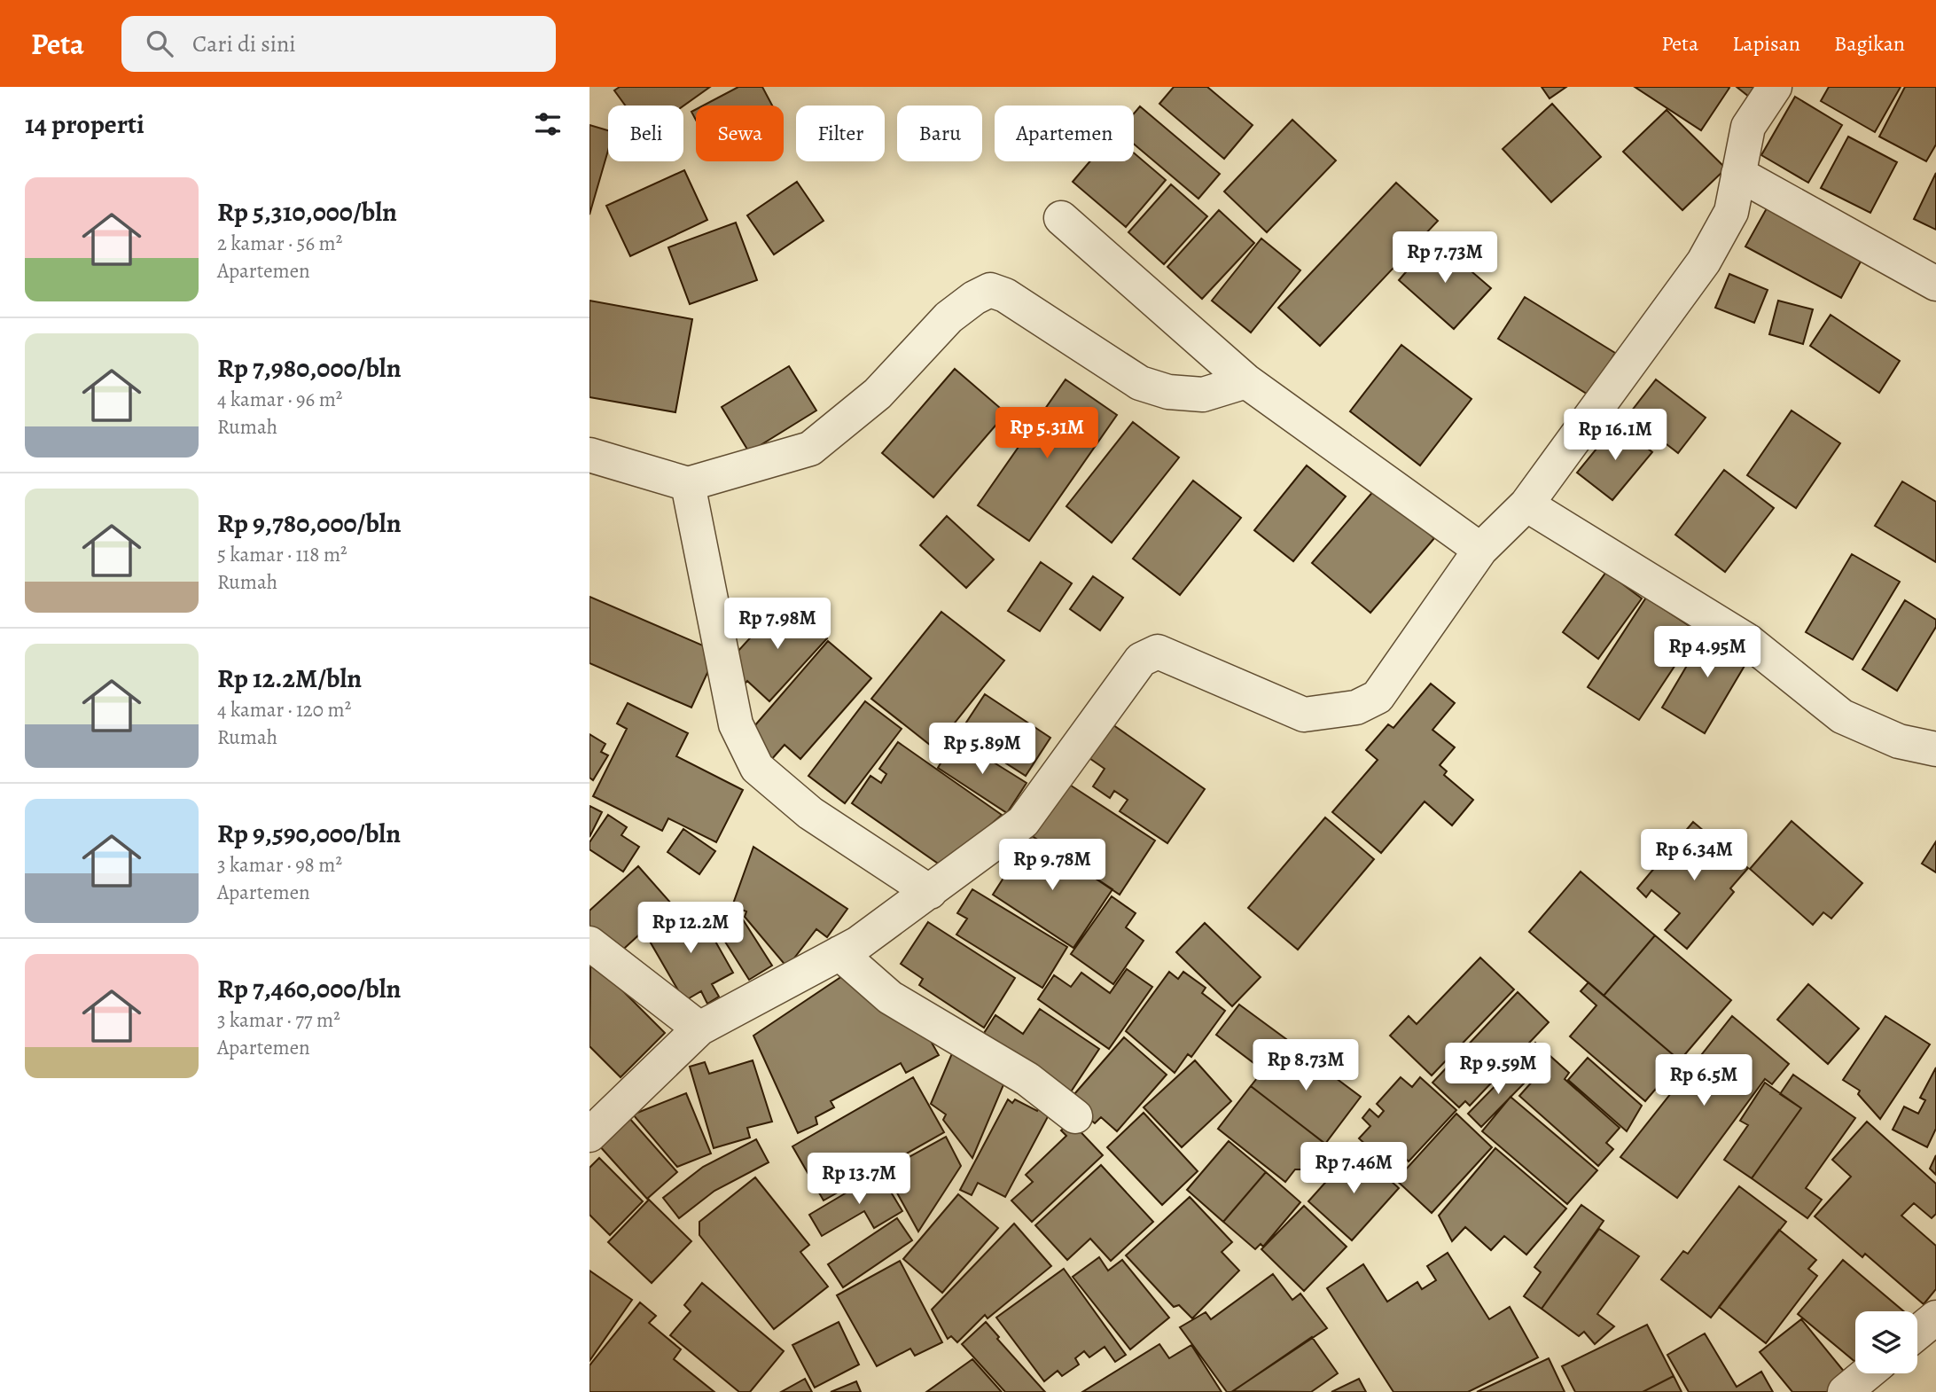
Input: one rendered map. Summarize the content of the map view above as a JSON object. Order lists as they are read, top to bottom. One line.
{"page":{"header":"Peta","search":"Cari di sini","nav":["Peta","Lapisan","Bagikan"],"heading":"14 properti","chip":["Beli","Sewa","Filter","Baru","Apartemen"],"list":[{"name":"Rp 5,310,000/bln","note":"2 kamar · 56 m² · Apartemen"},{"name":"Rp 7,980,000/bln","note":"4 kamar · 96 m² · Rumah"},{"name":"Rp 9,780,000/bln","note":"5 kamar · 118 m² · Rumah"},{"name":"Rp 12.2M/bln","note":"4 kamar · 120 m² · Rumah"},{"name":"Rp 9,590,000/bln","note":"3 kamar · 98 m² · Apartemen"},{"name":"Rp 7,460,000/bln","note":"3 kamar · 77 m² · Apartemen"}],"price":["Rp 7.73M","Rp 5.31M","Rp 16.1M","Rp 7.98M","Rp 4.95M","Rp 5.89M","Rp 6.34M","Rp 9.78M","Rp 12.2M","Rp 8.73M","Rp 9.59M","Rp 6.5M","Rp 7.46M","Rp 13.7M"]}}
